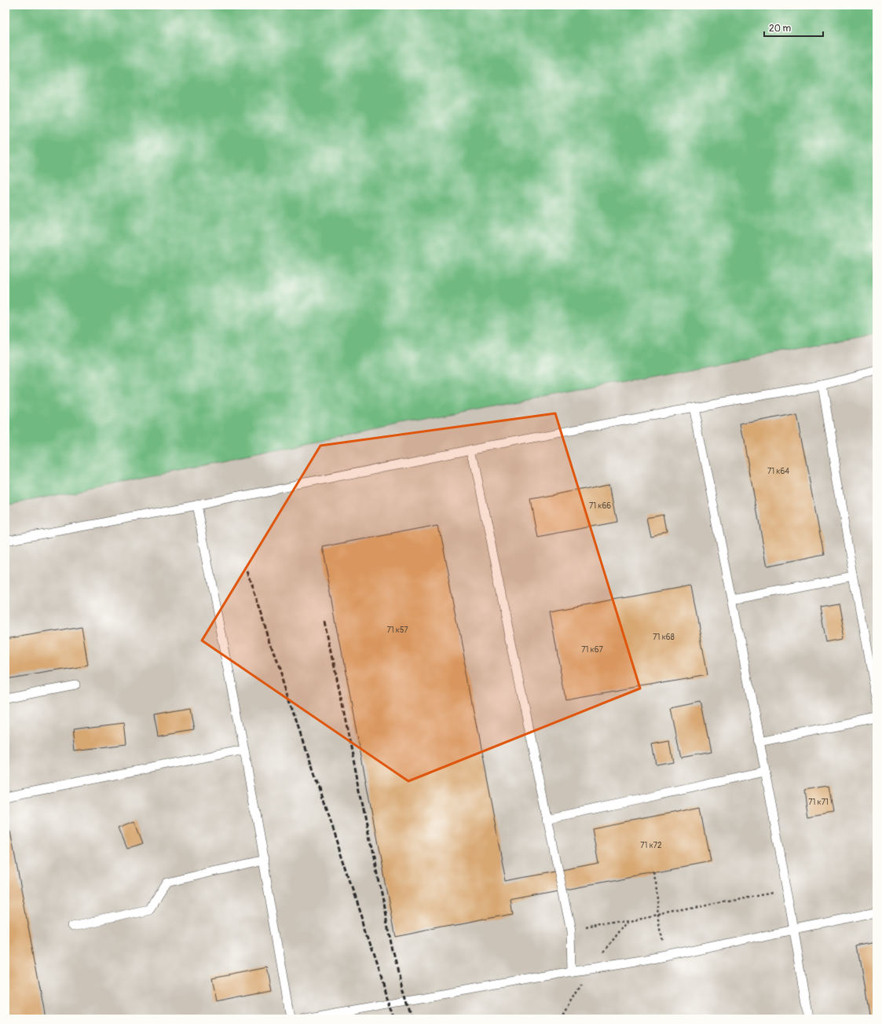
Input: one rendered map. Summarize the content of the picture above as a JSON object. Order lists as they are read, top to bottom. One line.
{"house_numbers":["71 к64","71 к66","71 к57","71 к68","71 к67","71 к71","71 к72"],"scale_bar":"20 m"}
